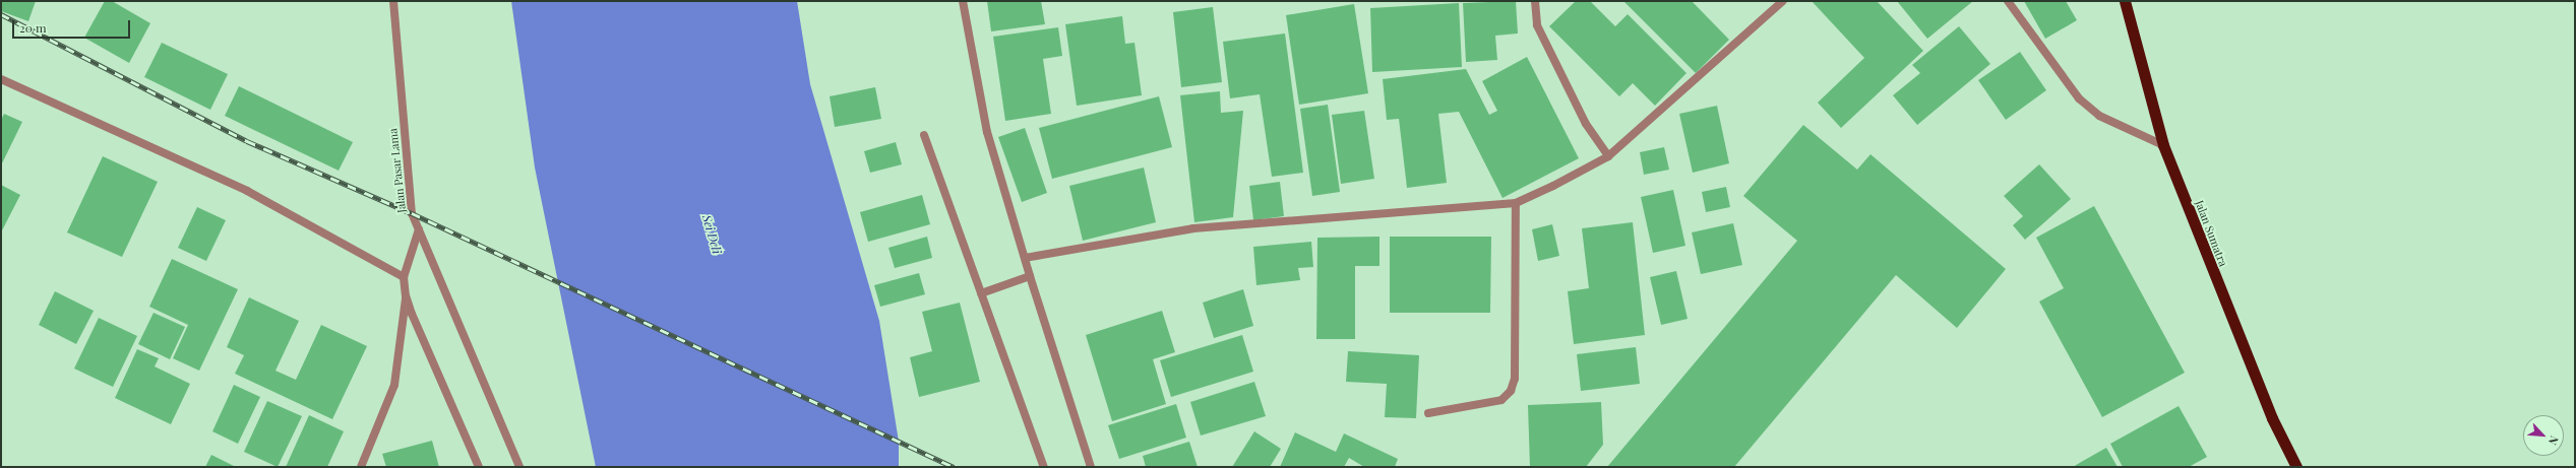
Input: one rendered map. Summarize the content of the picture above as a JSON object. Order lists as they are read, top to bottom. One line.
{"streets":{"highway":["Jalan Sumatra"],"street":["Jalan Pasar Lama"]},"water":["Sei Deli"],"scale_bar":"20 m","north":"bottom right"}
